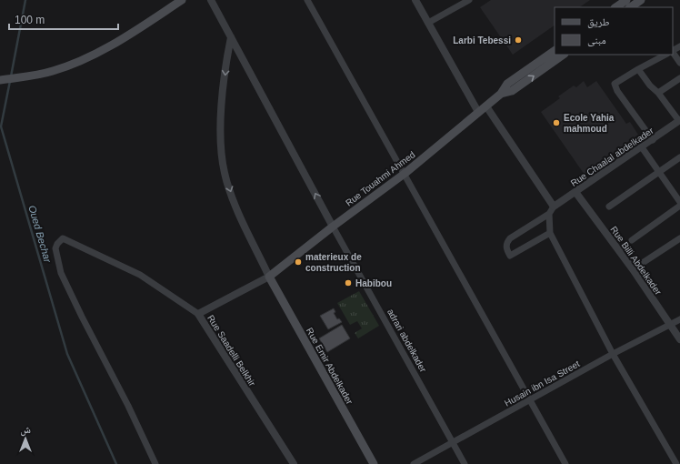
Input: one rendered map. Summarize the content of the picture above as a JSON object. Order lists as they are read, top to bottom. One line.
{"streets":{"main road":["Rue Touahmi Ahmed","Rue Emir Abdelkader"],"street":["Rue Chaalal abdelkader","Rue Billi Abdelkader","adrari abdelkader","Rue Saadelli Belkhir","Husain ibn Isa Street"]},"crossings":[["Rue Chaalal abdelkader","Rue Billi Abdelkader"],["Rue Touahmi Ahmed","adrari abdelkader"],["Rue Touahmi Ahmed","Rue Saadelli Belkhir"],["Rue Touahmi Ahmed","Rue Emir Abdelkader"],["Rue Billi Abdelkader","Husain ibn Isa Street"],["adrari abdelkader","Husain ibn Isa Street"],["Rue Saadelli Belkhir","Rue Emir Abdelkader"]],"water":["Oued Bechar"],"places":["Larbi Tebessi","Ecole Yahia mahmoud","materieux de construction","Habibou"],"legend":["طريق","مبنى"],"scale_bar":"100 m","north":"top"}
